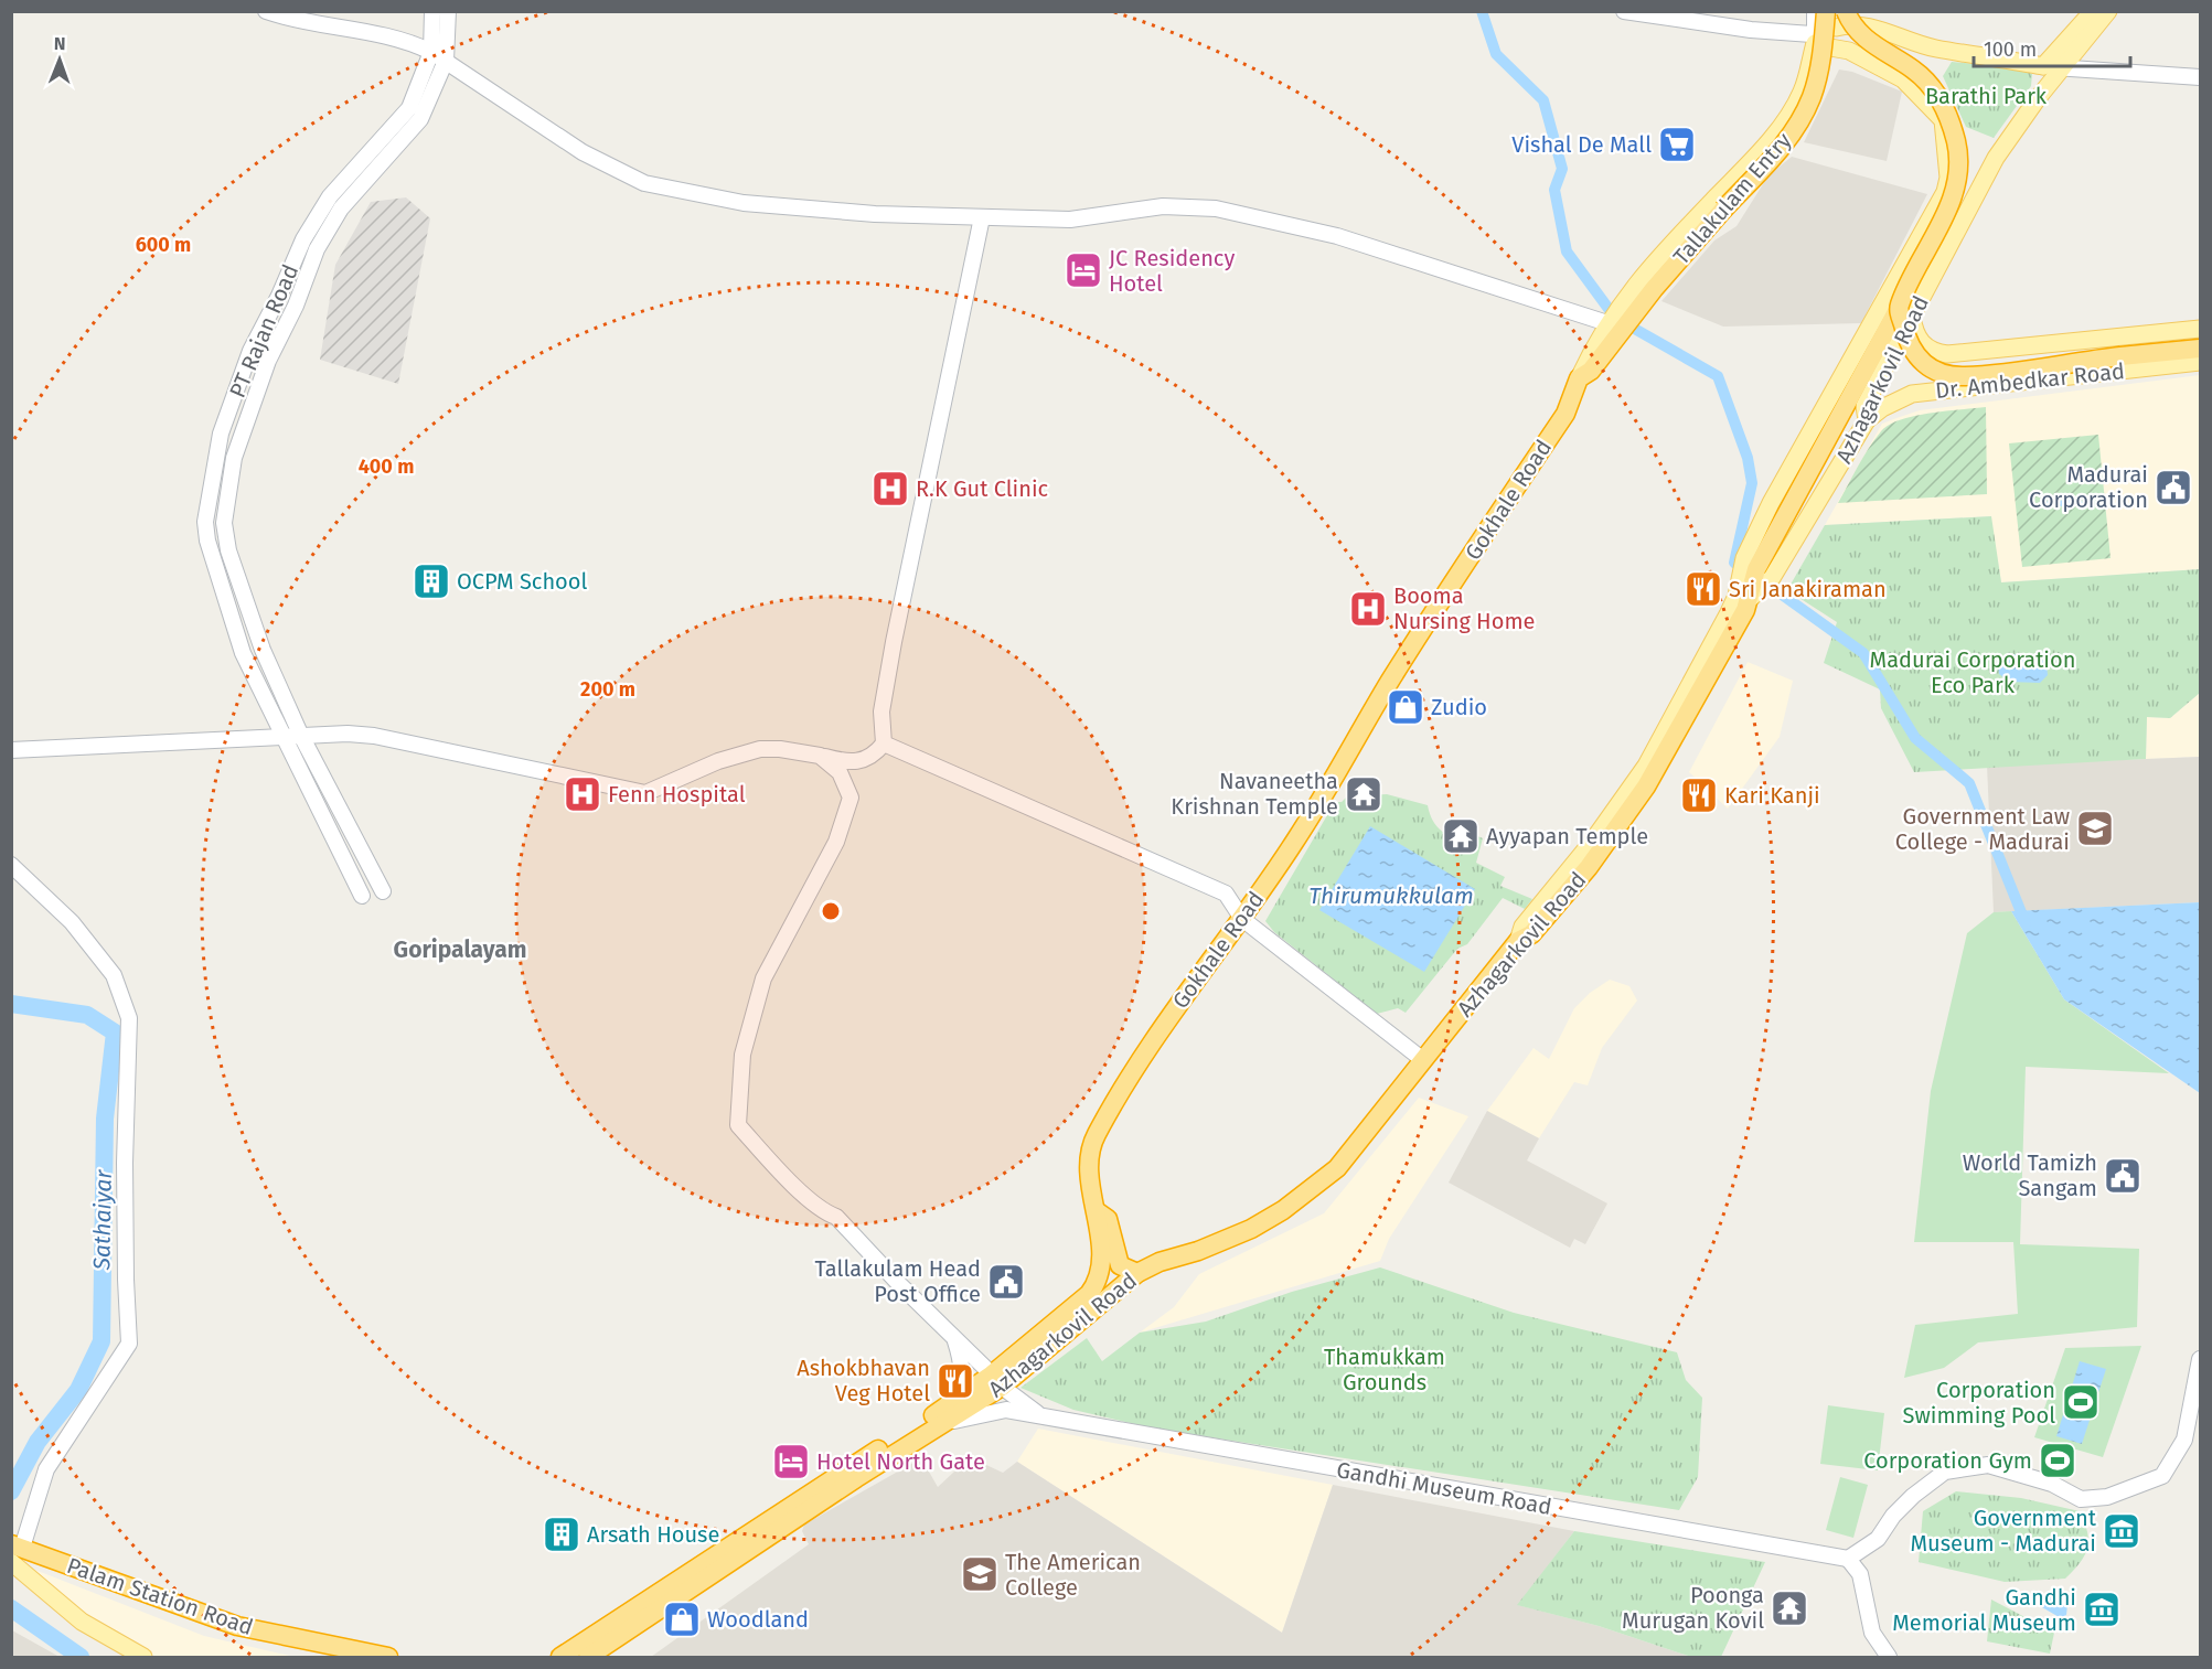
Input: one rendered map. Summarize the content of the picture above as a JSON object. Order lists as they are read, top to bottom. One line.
{"streets":{"highway":["Tallakulam Entry","Azhagarkovil Road","Gokhale Road","Palam Station Road"],"main road":["PT Rajan Road","Dr. Ambedkar Road","Gandhi Museum Road"]},"crossings":[["Tallakulam Entry","Azhagarkovil Road"],["Tallakulam Entry","Gokhale Road"],["Azhagarkovil Road","Dr. Ambedkar Road"],["Azhagarkovil Road","Gokhale Road"],["Azhagarkovil Road","Gandhi Museum Road"]],"districts":["Goripalayam"],"water":["Thirumukkulam","Sathaiyar"],"parks":["Barathi Park","Madurai Corporation Eco Park","Thamukkam Grounds"],"places":{"supermarket":["Vishal De Mall"],"hotel":["JC Residency Hotel","Hotel North Gate"],"public building":["Madurai Corporation","World Tamizh Sangam","Tallakulam Head Post Office"],"hospital":["R.K Gut Clinic","Booma Nursing Home","Fenn Hospital"],"building":["OCPM School","Arsath House"],"restaurant":["Sri Janakiraman","Kari Kanji","Ashokbhavan Veg Hotel"],"shop":["Zudio","Woodland"],"temple":["Navaneetha Krishnan Temple","Ayyapan Temple","Poonga Murugan Kovil"],"school or university":["Government Law College - Madurai","The American College"],"sports":["Corporation Swimming Pool","Corporation Gym"],"museum":["Government Museum - Madurai","Gandhi Memorial Museum"]},"scale_bar":"100 m","north":"top","rings":["600 m","400 m","200 m"]}
